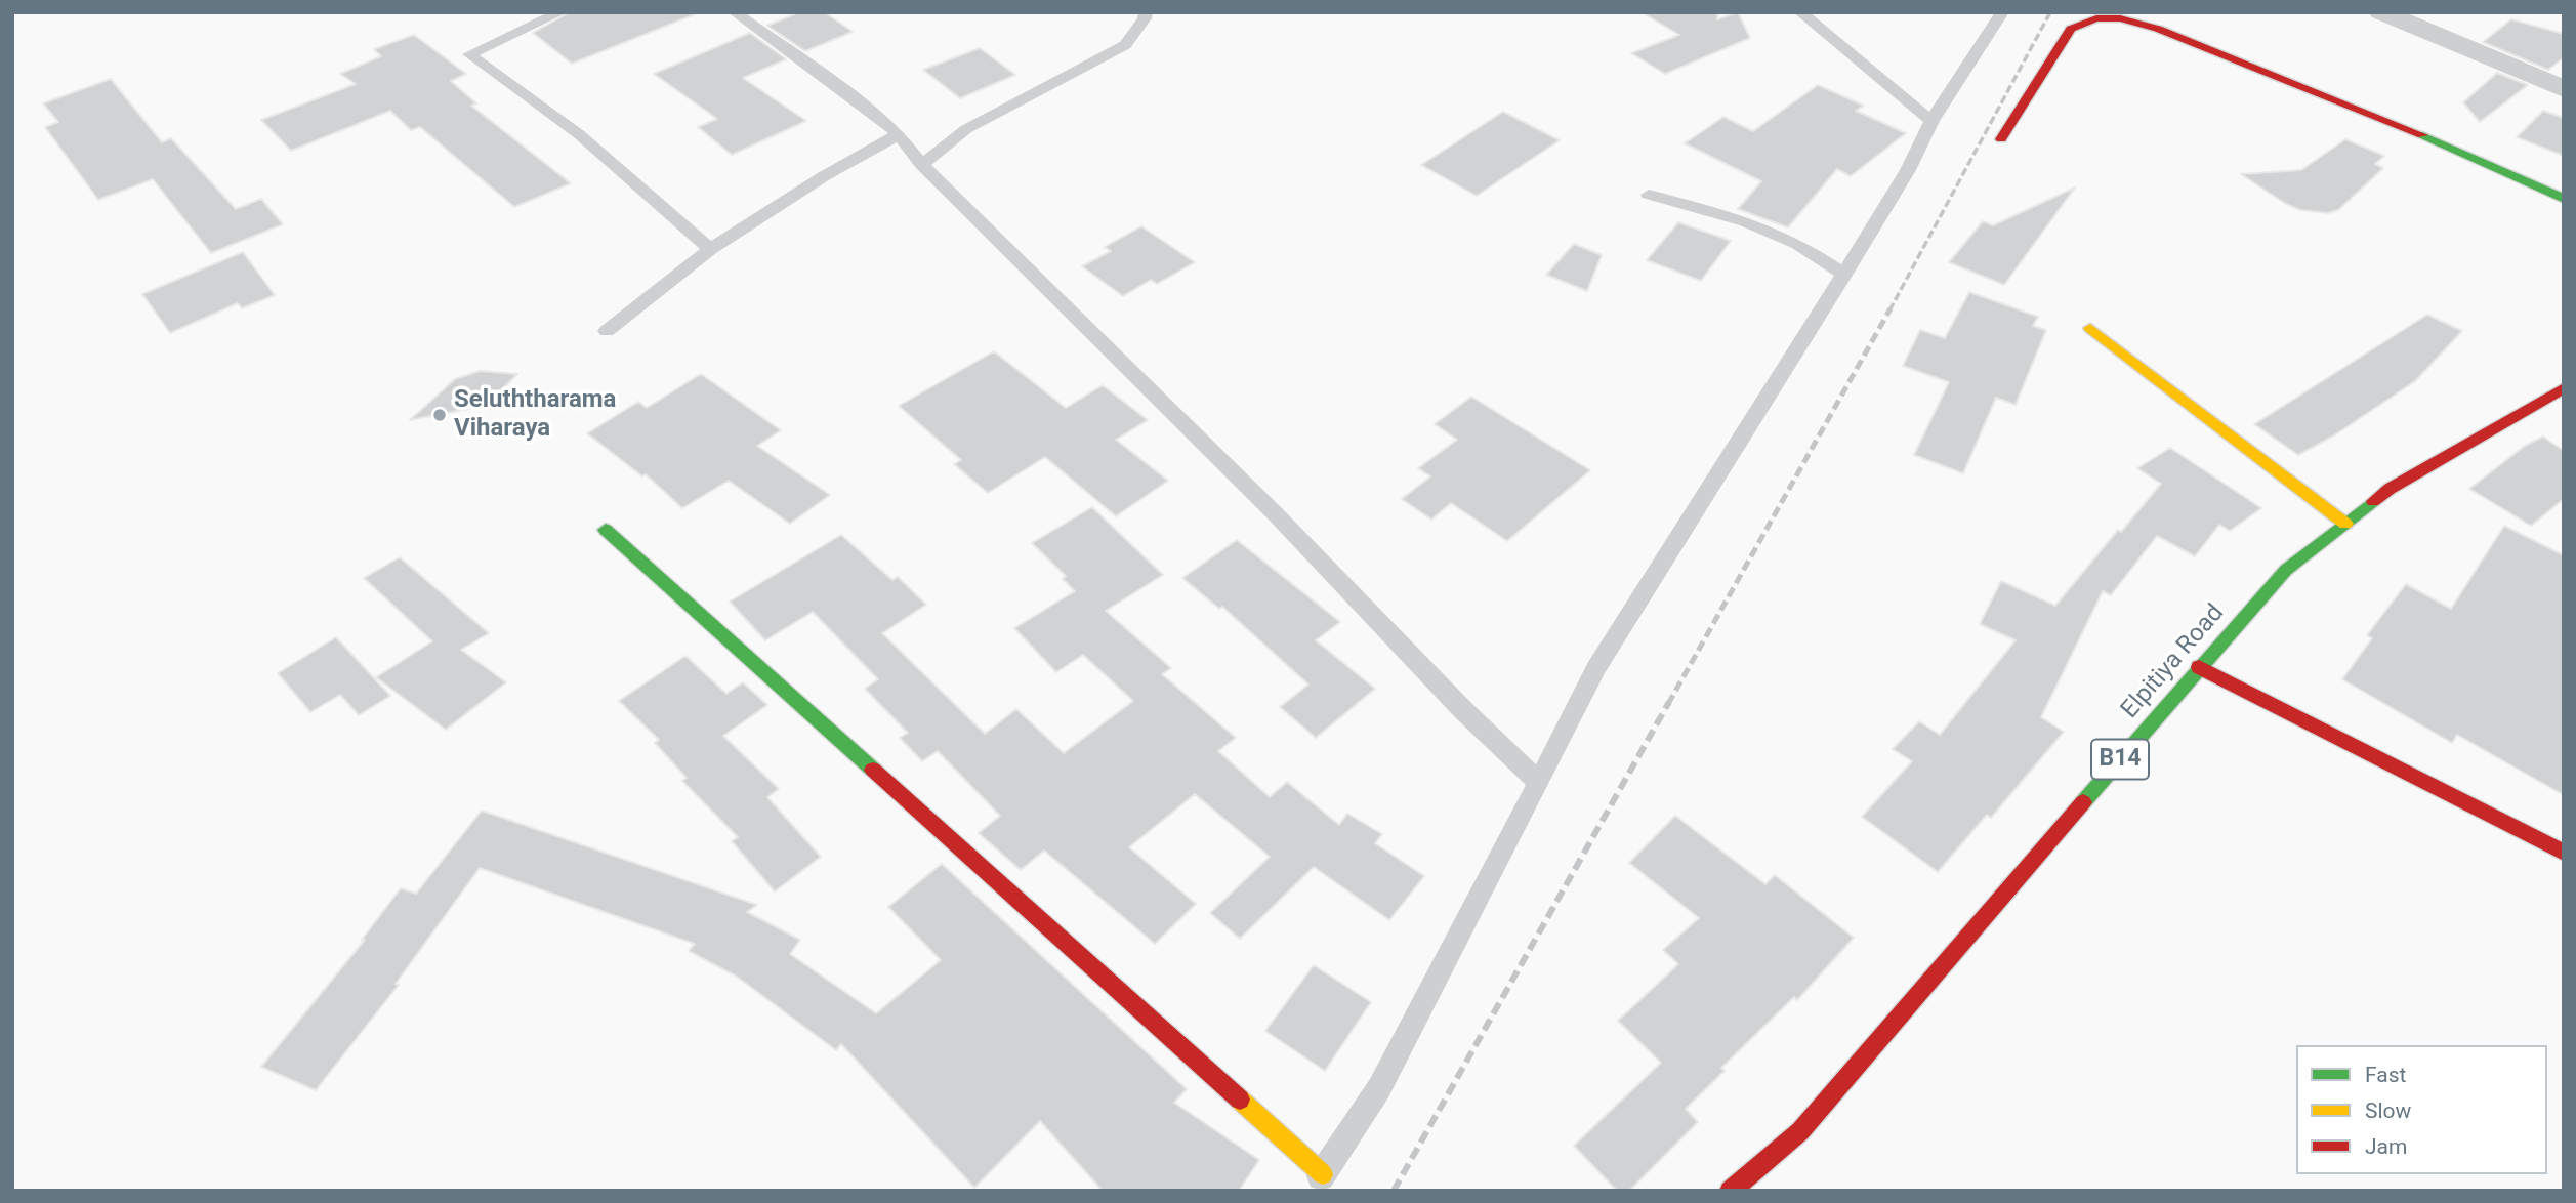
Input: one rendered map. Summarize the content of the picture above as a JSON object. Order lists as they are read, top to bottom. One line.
{"streets":{"street":["Elpitiya Road","B14"]},"places":["Seluththarama Viharaya"],"legend":["Fast","Slow","Jam"]}
